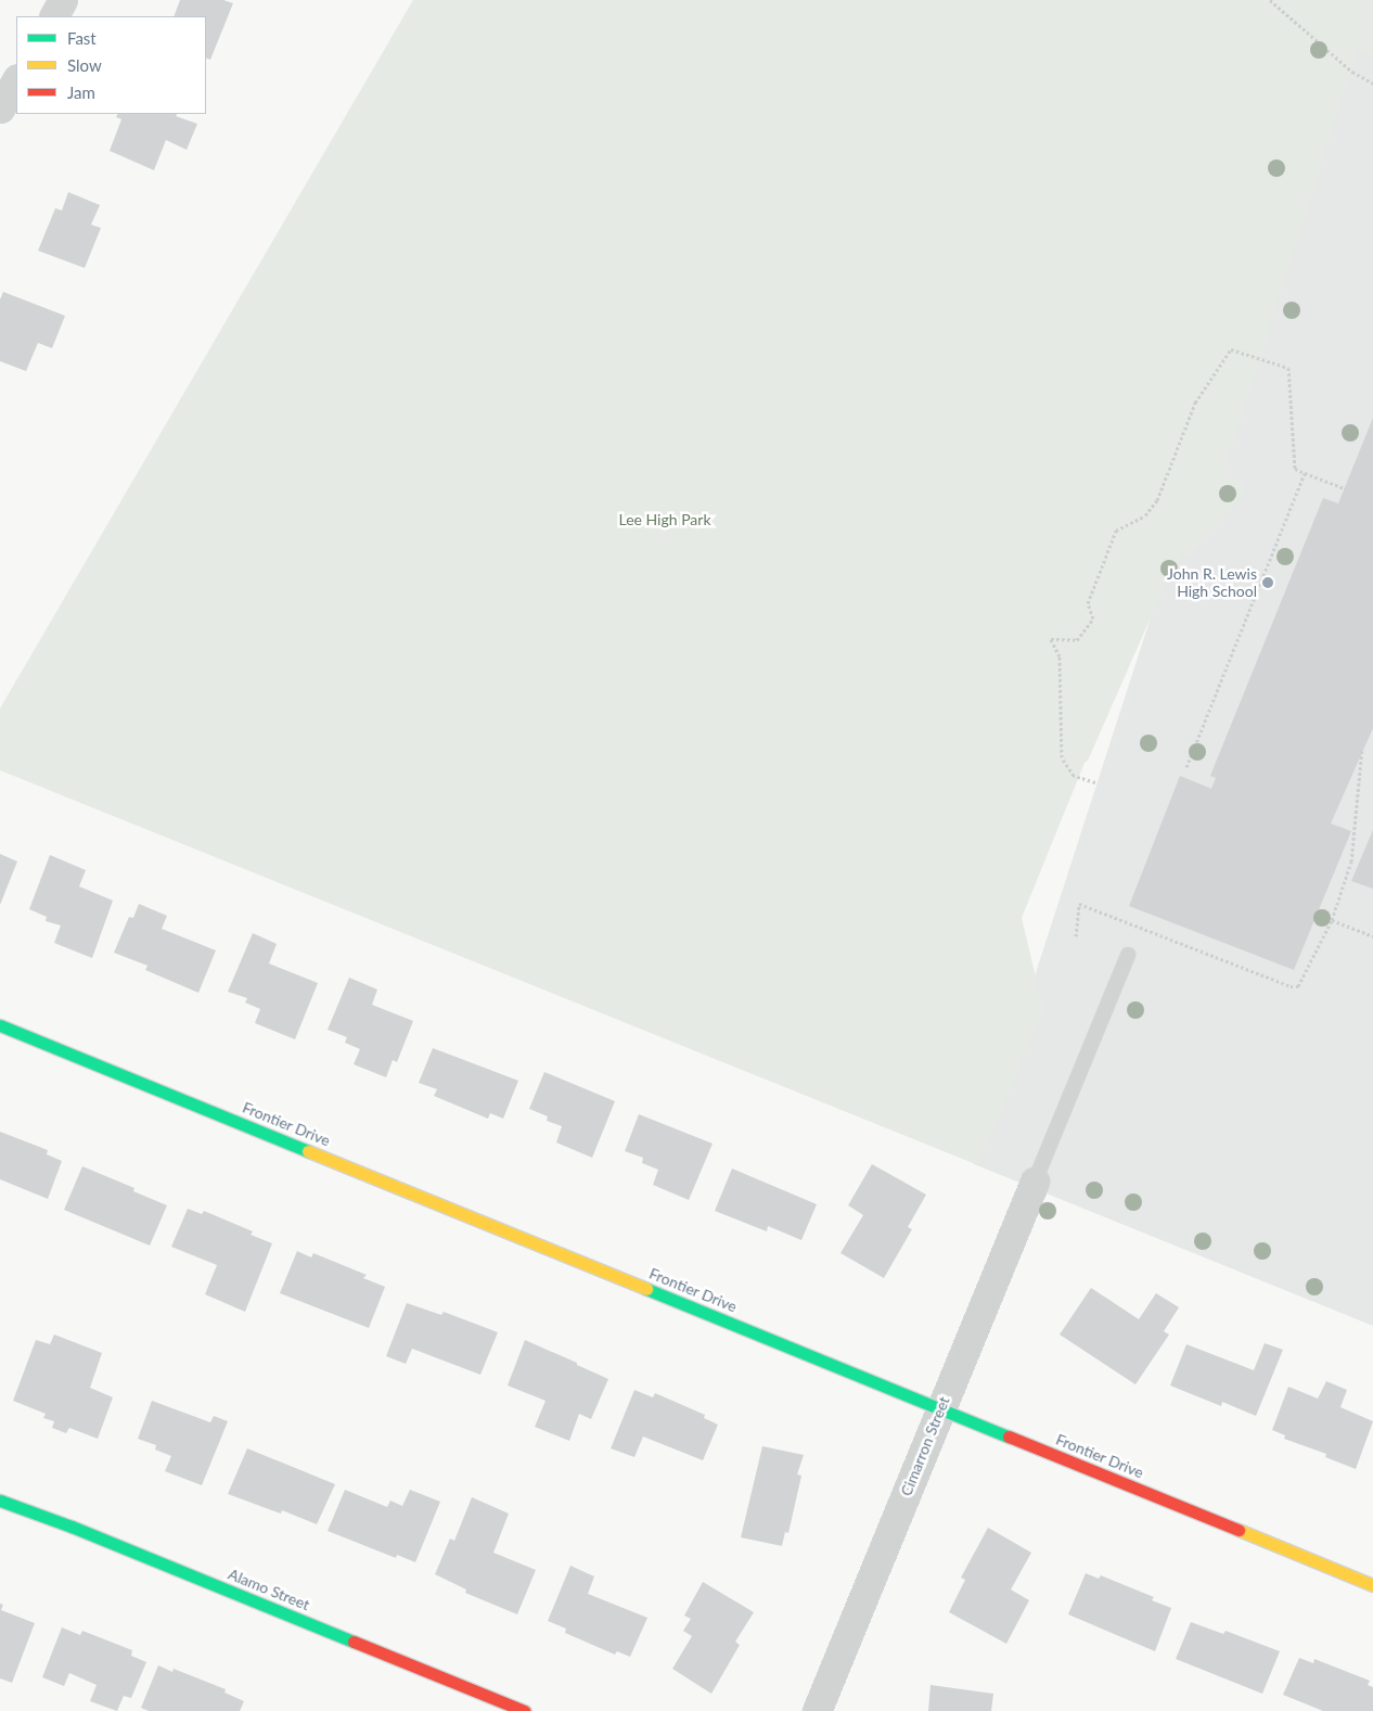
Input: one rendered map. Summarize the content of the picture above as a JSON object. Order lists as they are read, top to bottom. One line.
{"streets":{"street":["Frontier Drive","Cimarron Street","Alamo Street"]},"crossings":[["Frontier Drive","Cimarron Street"]],"parks":["Lee High Park"],"places":["John R. Lewis High School"],"legend":["Fast","Slow","Jam"]}
